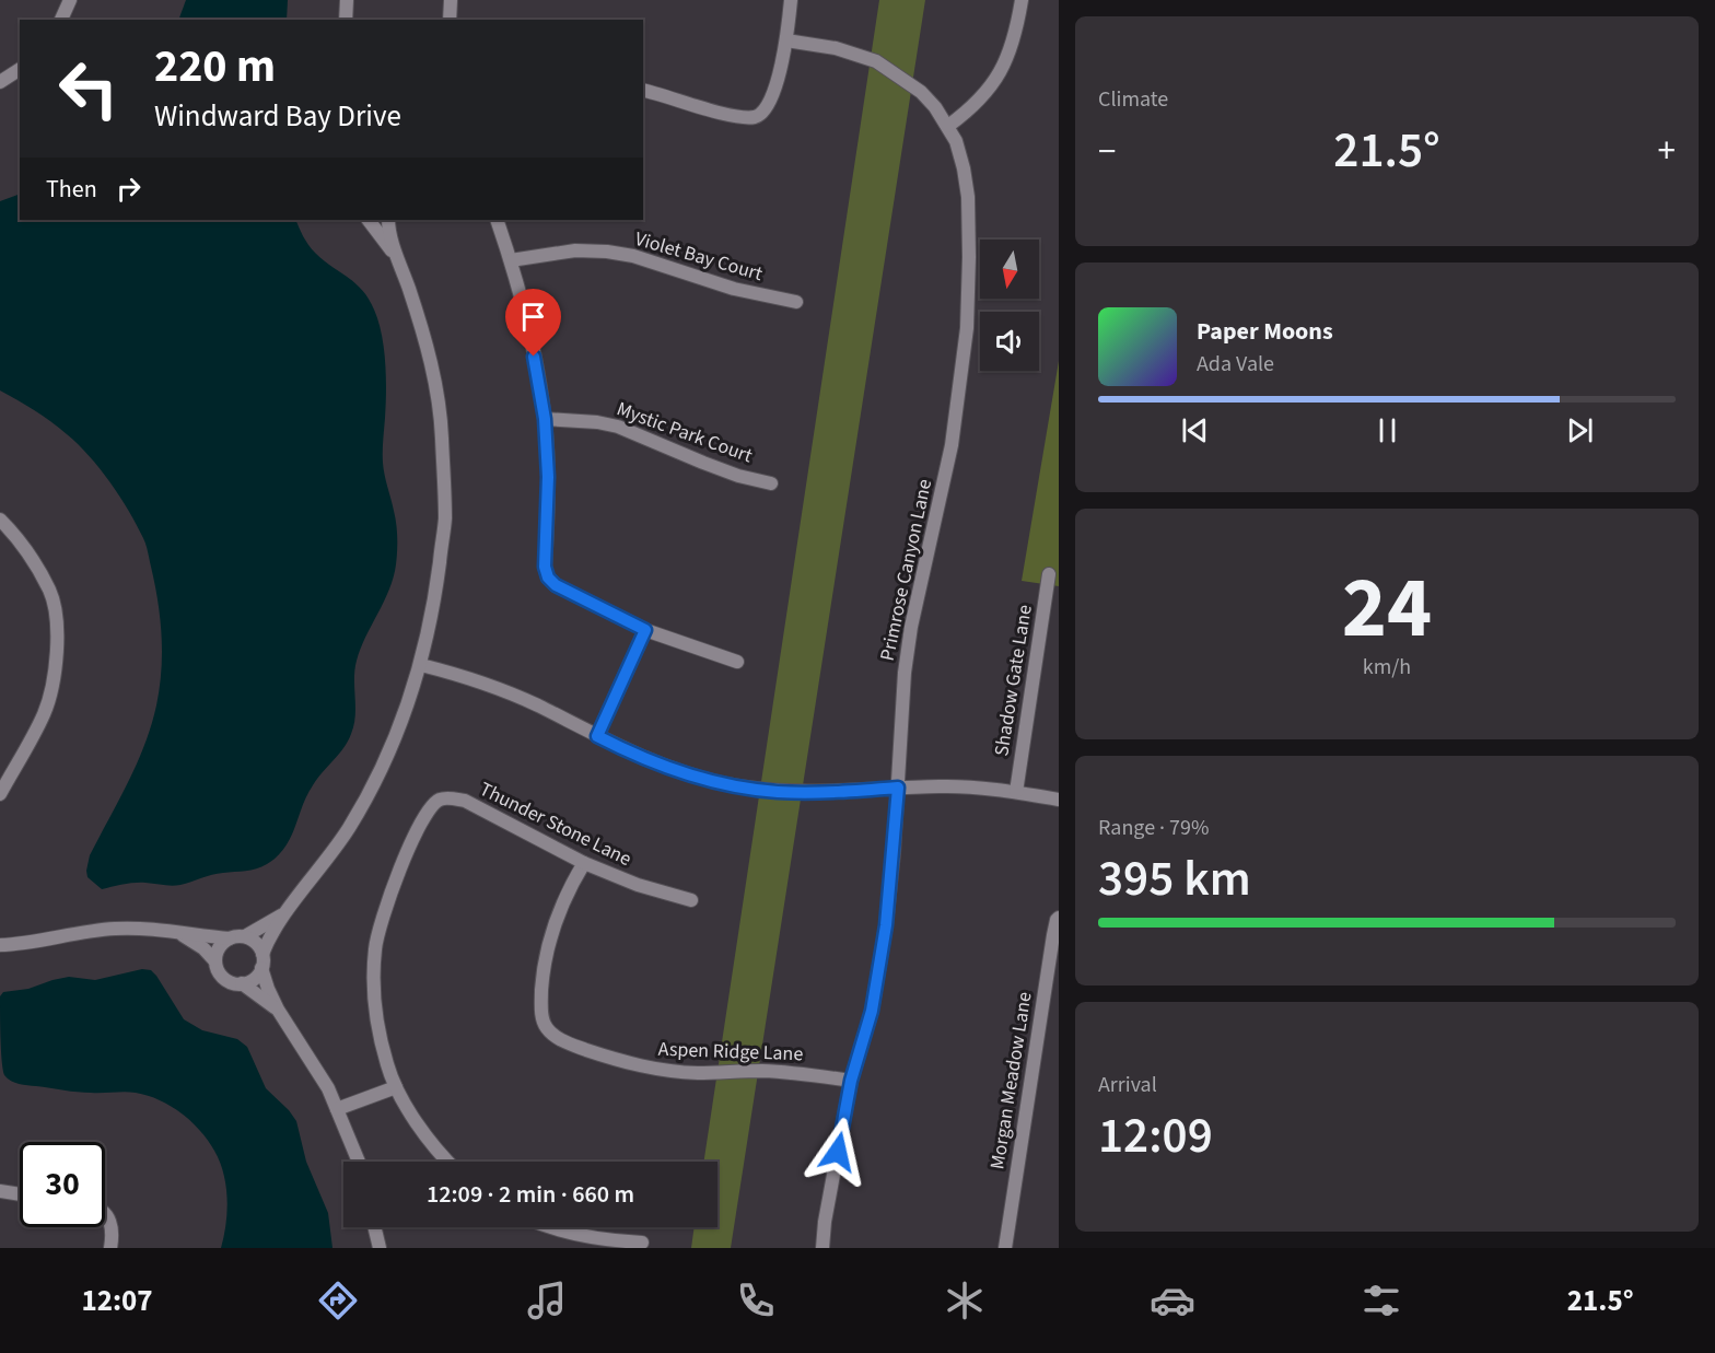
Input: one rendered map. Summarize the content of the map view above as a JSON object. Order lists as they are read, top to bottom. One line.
{"streets":{"street":["Violet Bay Court","Mystic Park Court","Primrose Canyon Lane","Shadow Gate Lane","Thunder Stone Lane","Aspen Ridge Lane","Morgan Meadow Lane"]},"crossings":[["Primrose Canyon Lane","Aspen Ridge Lane"],["Thunder Stone Lane","Aspen Ridge Lane"]],"north":"bottom","page":{"tile":["Climate",["24","km/h"],["Range · 79%","395 km"],["Arrival","12:09"]],"turn":["220 m","Windward Bay Drive"],"heat":["−","21.5°","+"],"then":"Then","song":["Paper Moons","Ada Vale"],"limit":"30","trip":"12:09 · 2 min · 660 m","tabs":["12:07","21.5°"]}}
